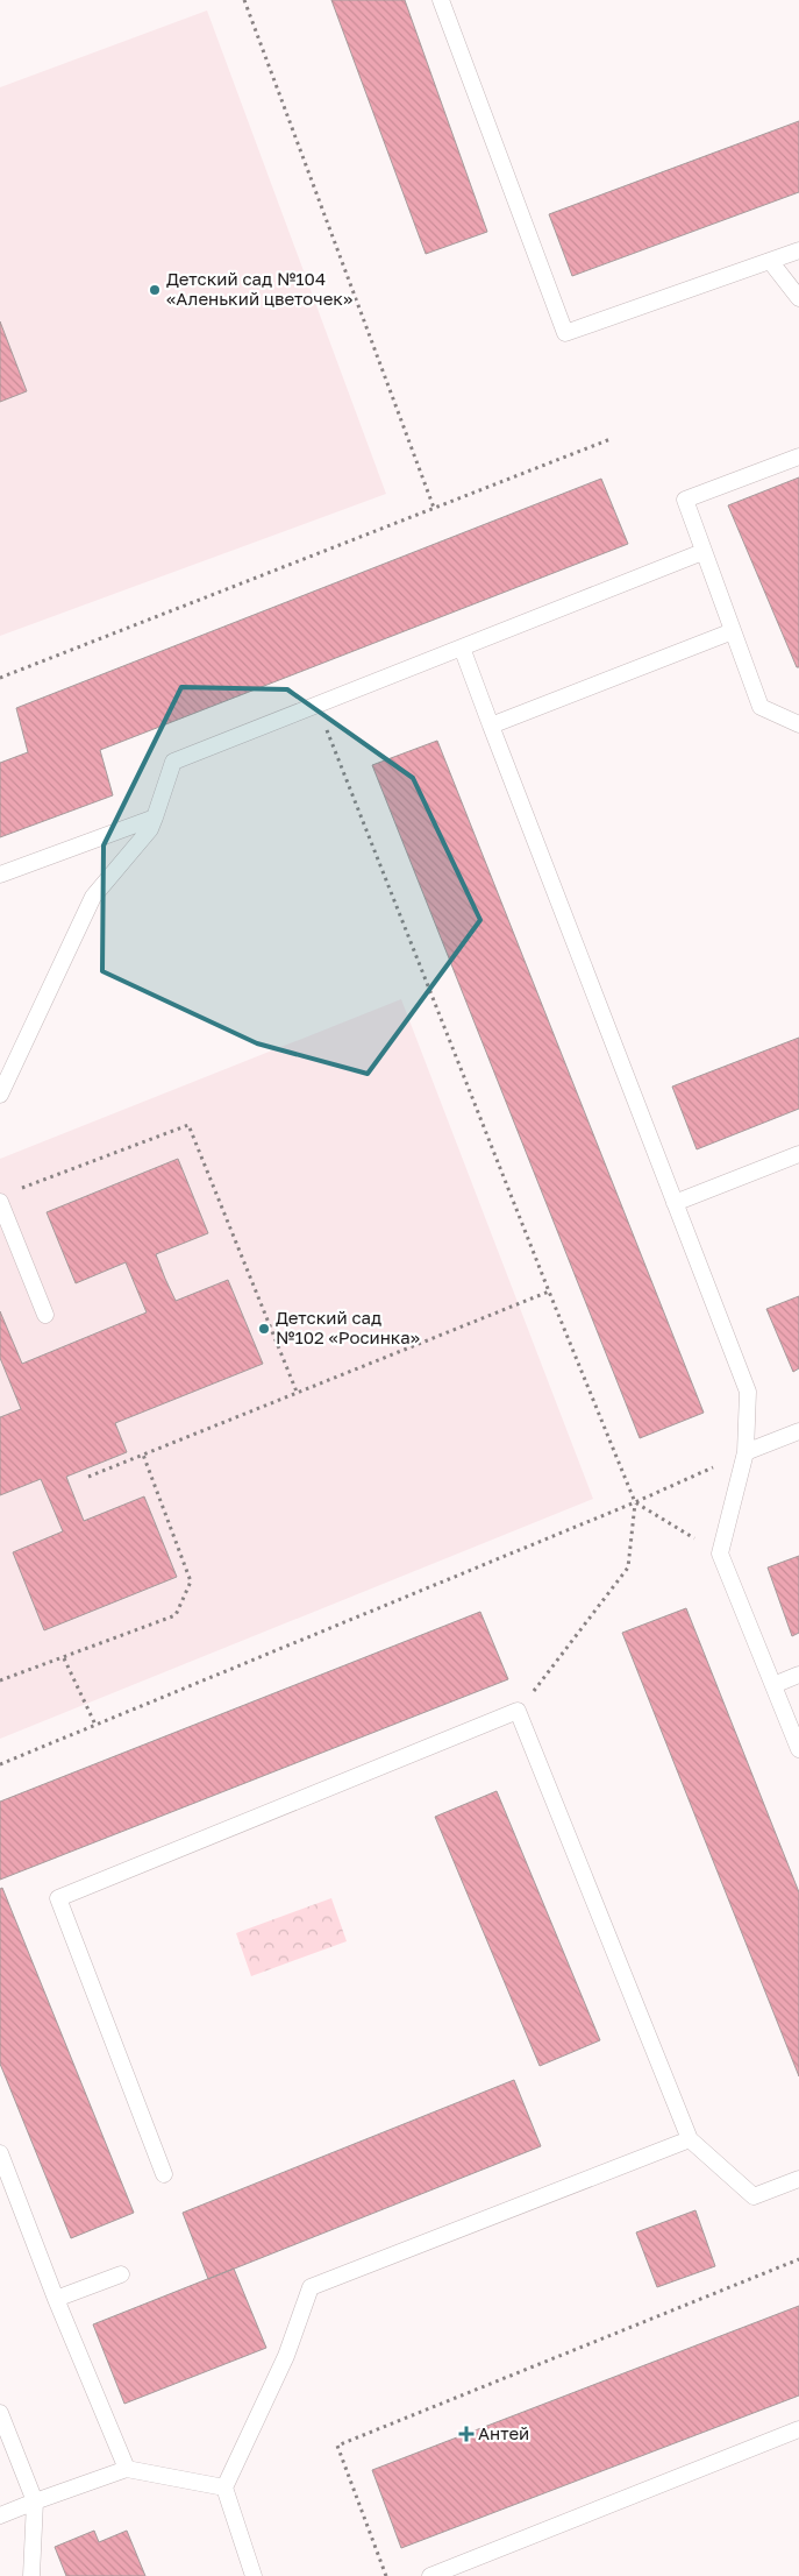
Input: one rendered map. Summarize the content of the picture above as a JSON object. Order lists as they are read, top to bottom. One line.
{"places":{"other":["Детский сад №104 «Аленький цветочек»","Детский сад №102 «Росинка»"],"health":["Антей"]}}
